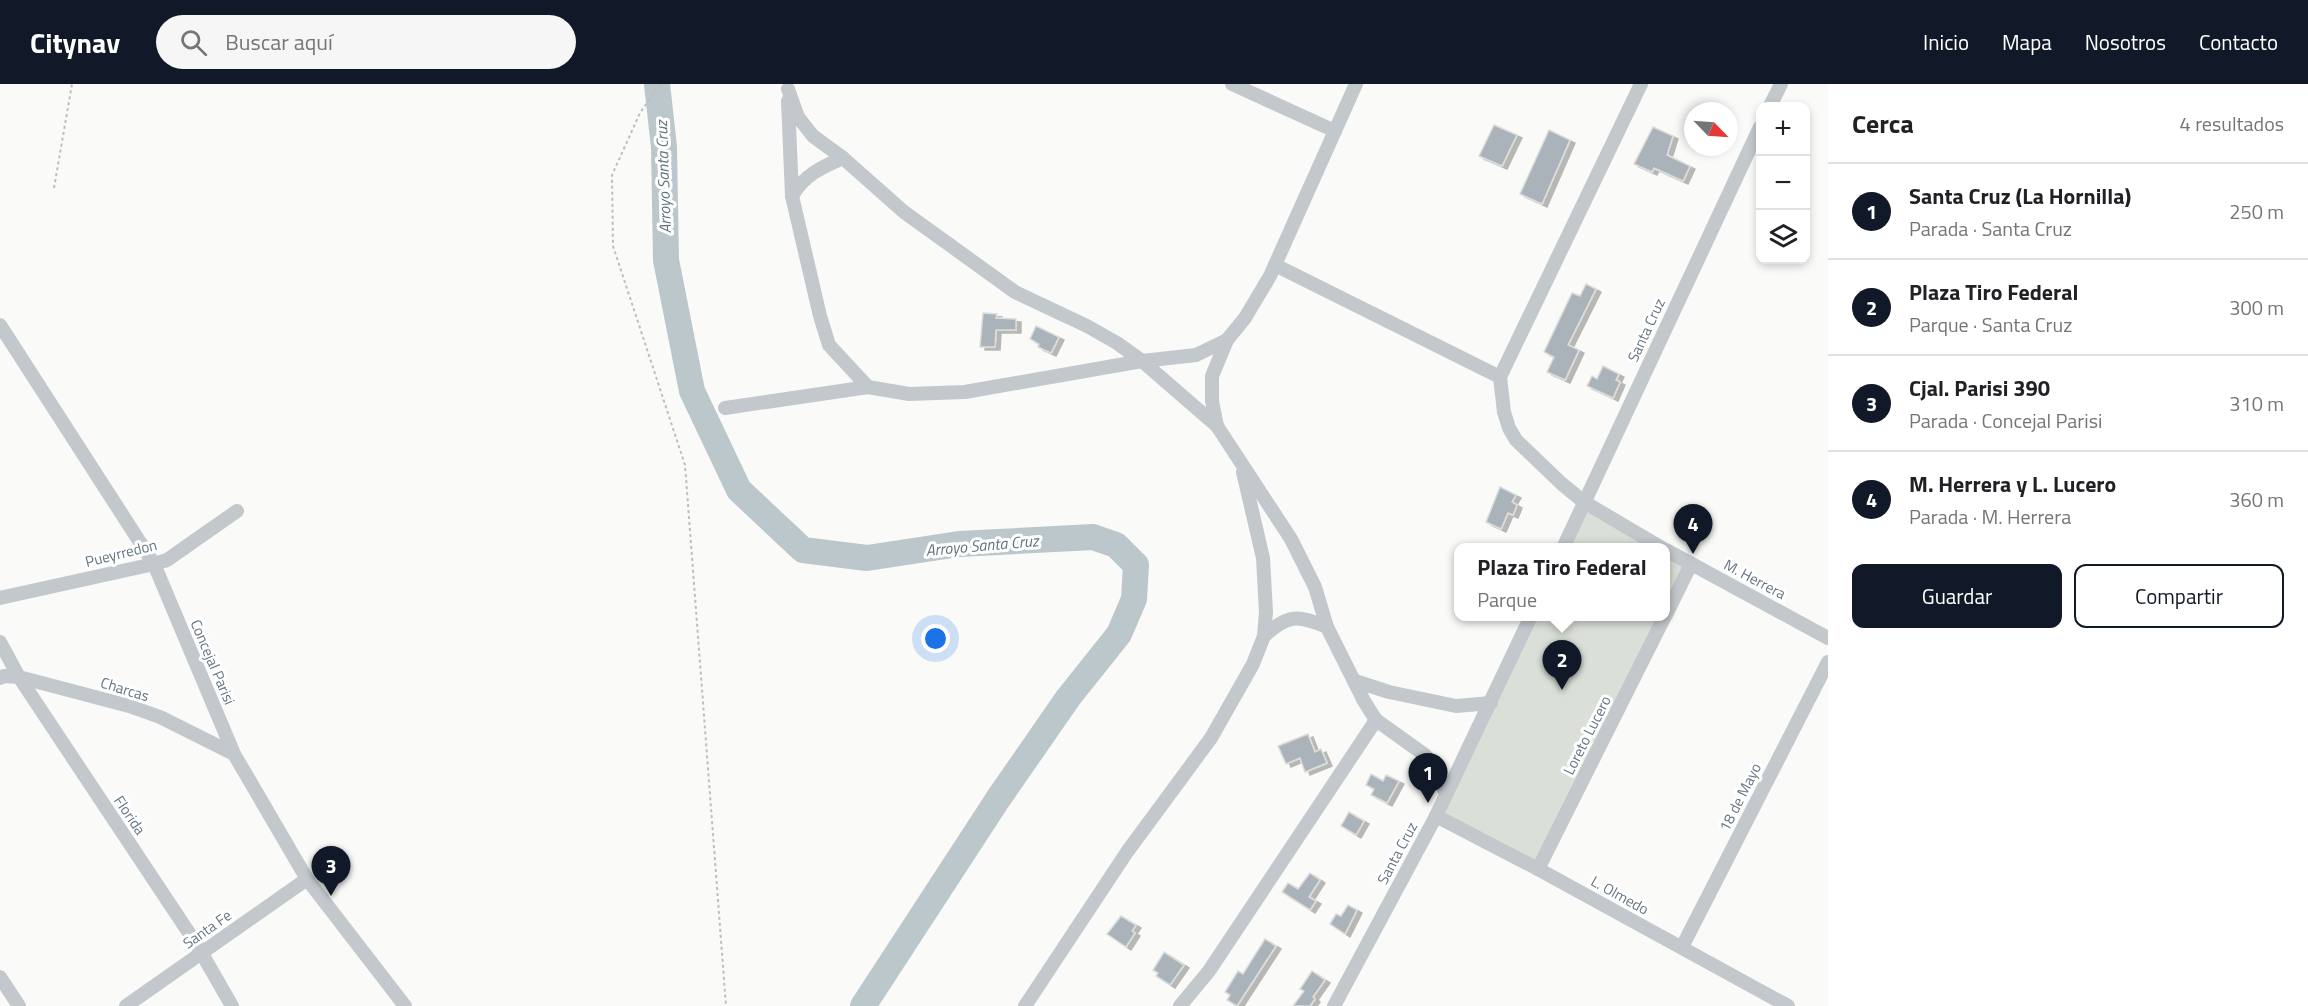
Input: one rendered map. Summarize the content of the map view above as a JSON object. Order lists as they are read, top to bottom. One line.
{"streets":{"street":["Santa Cruz","Pueyrredon","M. Herrera","Concejal Parisi","Charcas","Loreto Lucero","18 de Mayo","Florida","L. Olmedo","Santa Fe"]},"crossings":[["Santa Cruz","M. Herrera"],["Santa Cruz","L. Olmedo"],["Pueyrredon","Concejal Parisi"],["M. Herrera","Loreto Lucero"],["Concejal Parisi","Charcas"],["Concejal Parisi","Santa Fe"],["Charcas","Florida"],["Loreto Lucero","L. Olmedo"],["18 de Mayo","L. Olmedo"],["Florida","Santa Fe"]],"water":["Arroyo Santa Cruz"],"north":"bottom right","page":{"header":"Citynav","search":"Buscar aquí","nav":["Inicio","Mapa","Nosotros","Contacto"],"heading":["Cerca","4 resultados"],"map_buttons":["+","−"],"list":[{"mark":"1","name":"Santa Cruz (La Hornilla)","note":"Parada · Santa Cruz","value":"250 m"},{"mark":"2","name":"Plaza Tiro Federal","note":"Parque · Santa Cruz","value":"300 m"},{"mark":"3","name":"Cjal. Parisi 390","note":"Parada · Concejal Parisi","value":"310 m"},{"mark":"4","name":"M. Herrera y L. Lucero","note":"Parada · M. Herrera","value":"360 m"}],"pins":["4","2","1","3"],"popup":["Plaza Tiro Federal","Parque"],"buttons":["Guardar","Compartir"]}}
